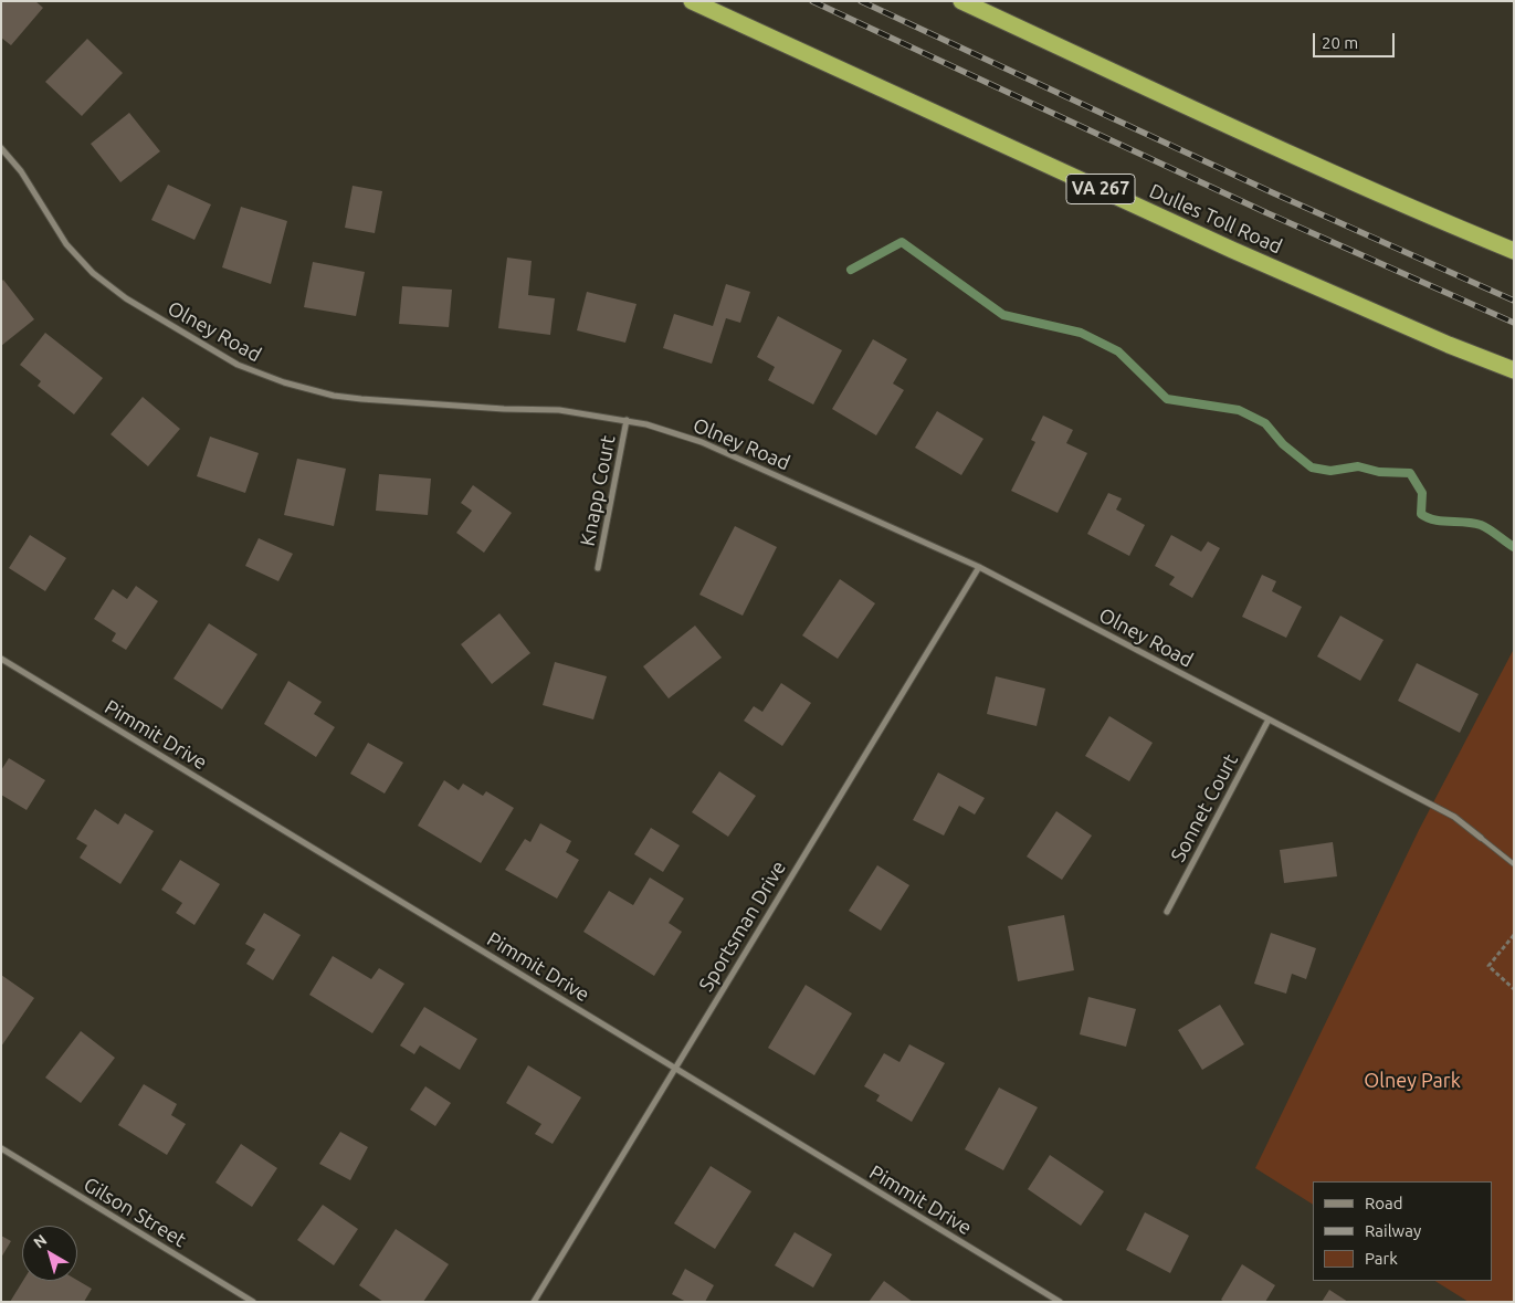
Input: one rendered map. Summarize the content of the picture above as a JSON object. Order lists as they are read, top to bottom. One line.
{"streets":{"highway":["VA 267","Dulles Toll Road"],"street":["Olney Road","Knapp Court","Pimmit Drive","Sonnet Court","Sportsman Drive","Gilson Street"]},"crossings":[["Olney Road","Knapp Court"],["Olney Road","Sonnet Court"],["Olney Road","Sportsman Drive"],["Pimmit Drive","Sportsman Drive"]],"parks":["Olney Park"],"legend":["Road","Railway","Park"],"scale_bar":"20 m","north":"top left"}
